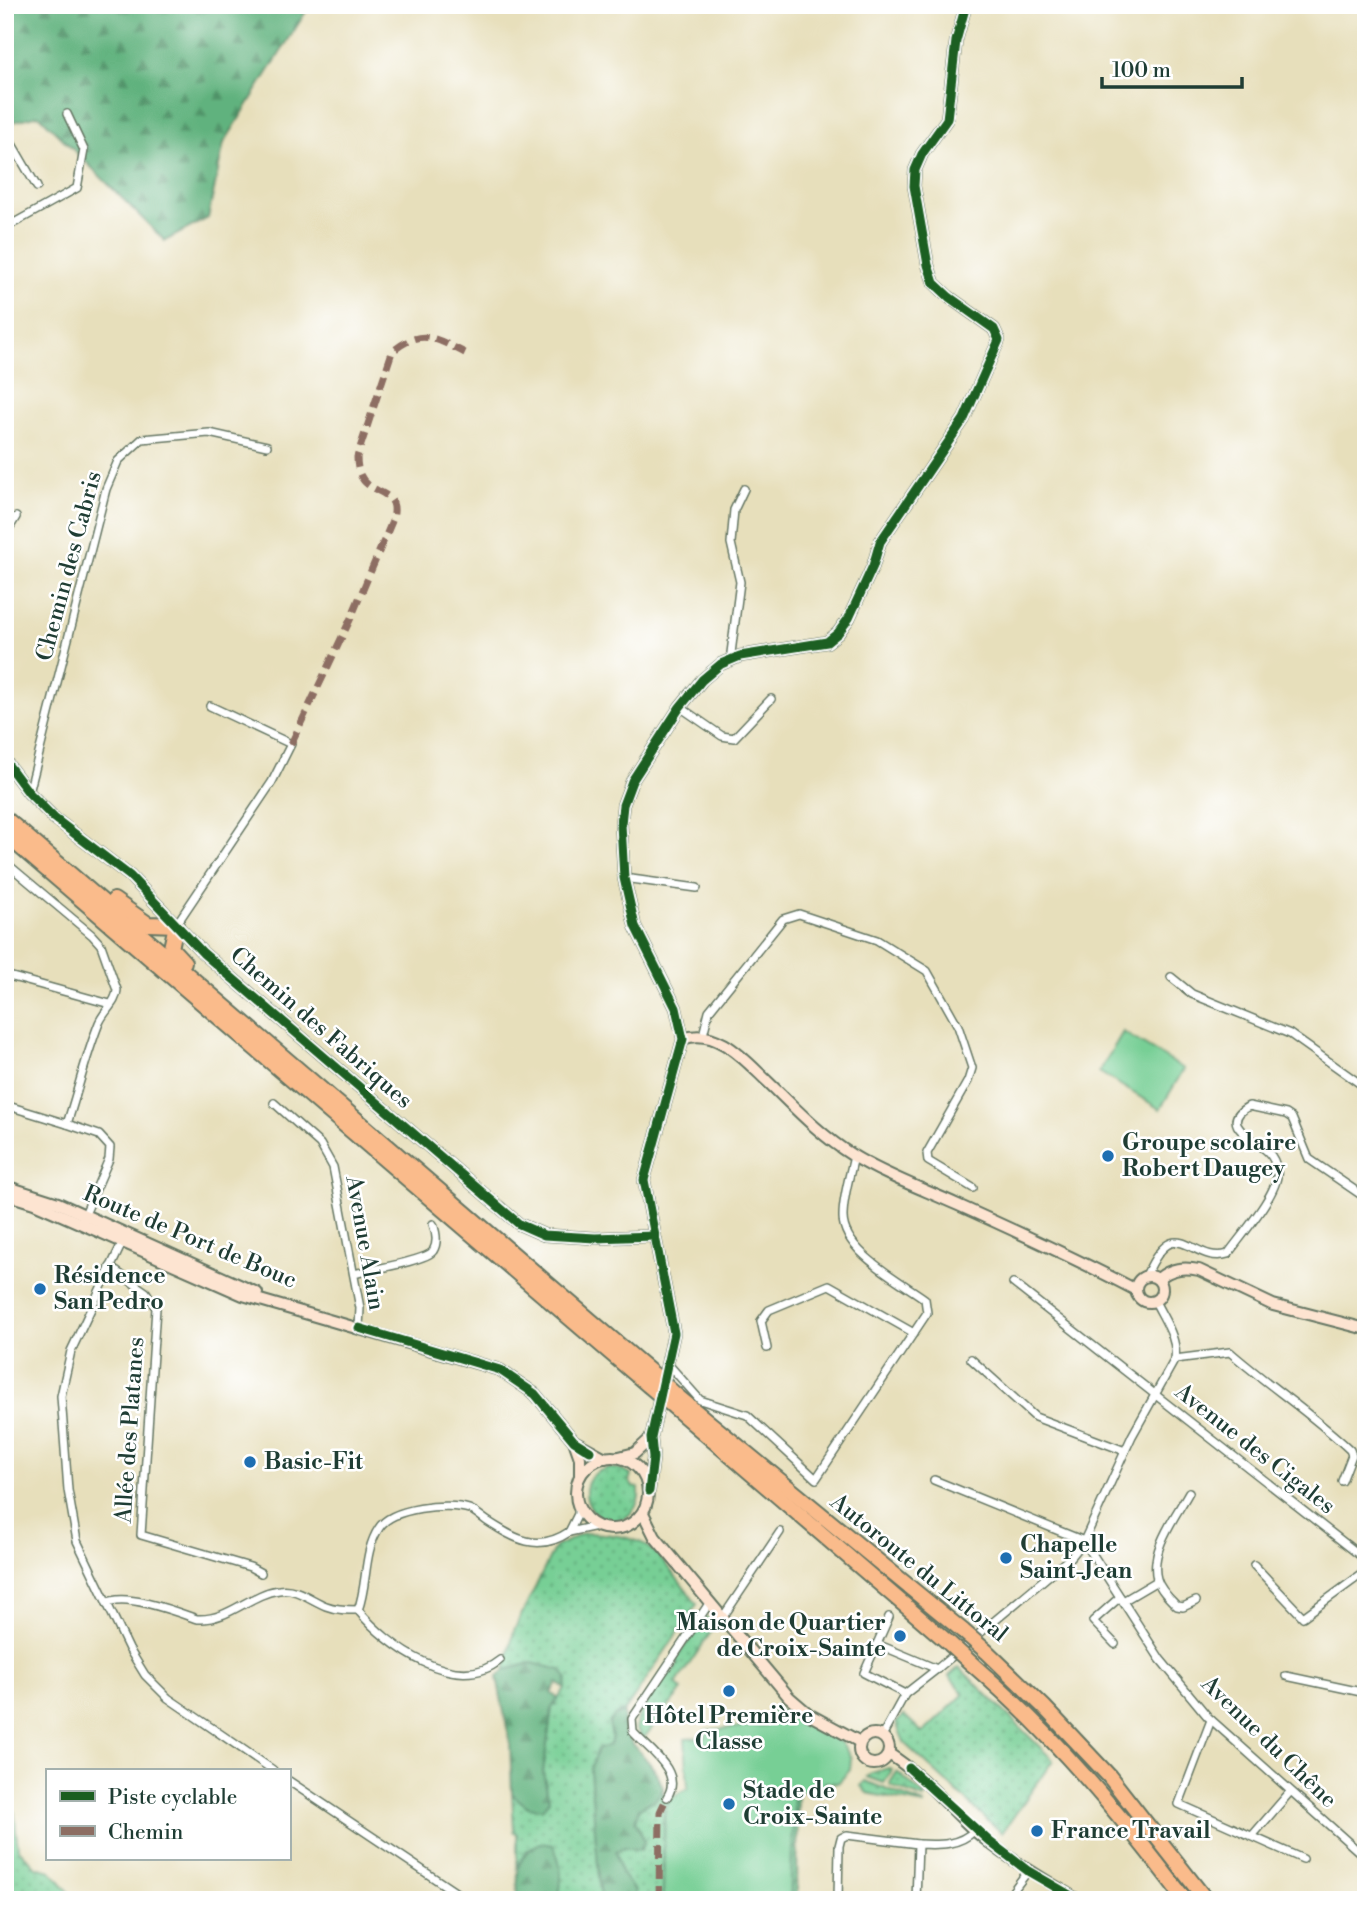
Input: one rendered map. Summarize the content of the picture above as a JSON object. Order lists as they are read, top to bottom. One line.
{"streets":{"highway":["Autoroute du Littoral"],"street":["Chemin des Cabris","Chemin des Fabriques","Route de Port de Bouc","Avenue Alain","Allée des Platanes","Avenue des Cigales","Avenue du Chêne"]},"crossings":[["Chemin des Cabris","Chemin des Fabriques"],["Route de Port de Bouc","Avenue Alain"]],"places":["Groupe scolaire Robert Daugey","Résidence San Pedro","Basic-Fit","Chapelle Saint-Jean","Maison de Quartier de Croix-Sainte","Hôtel Première Classe","Stade de Croix-Sainte","France Travail"],"legend":["Piste cyclable","Chemin"],"scale_bar":"100 m"}
